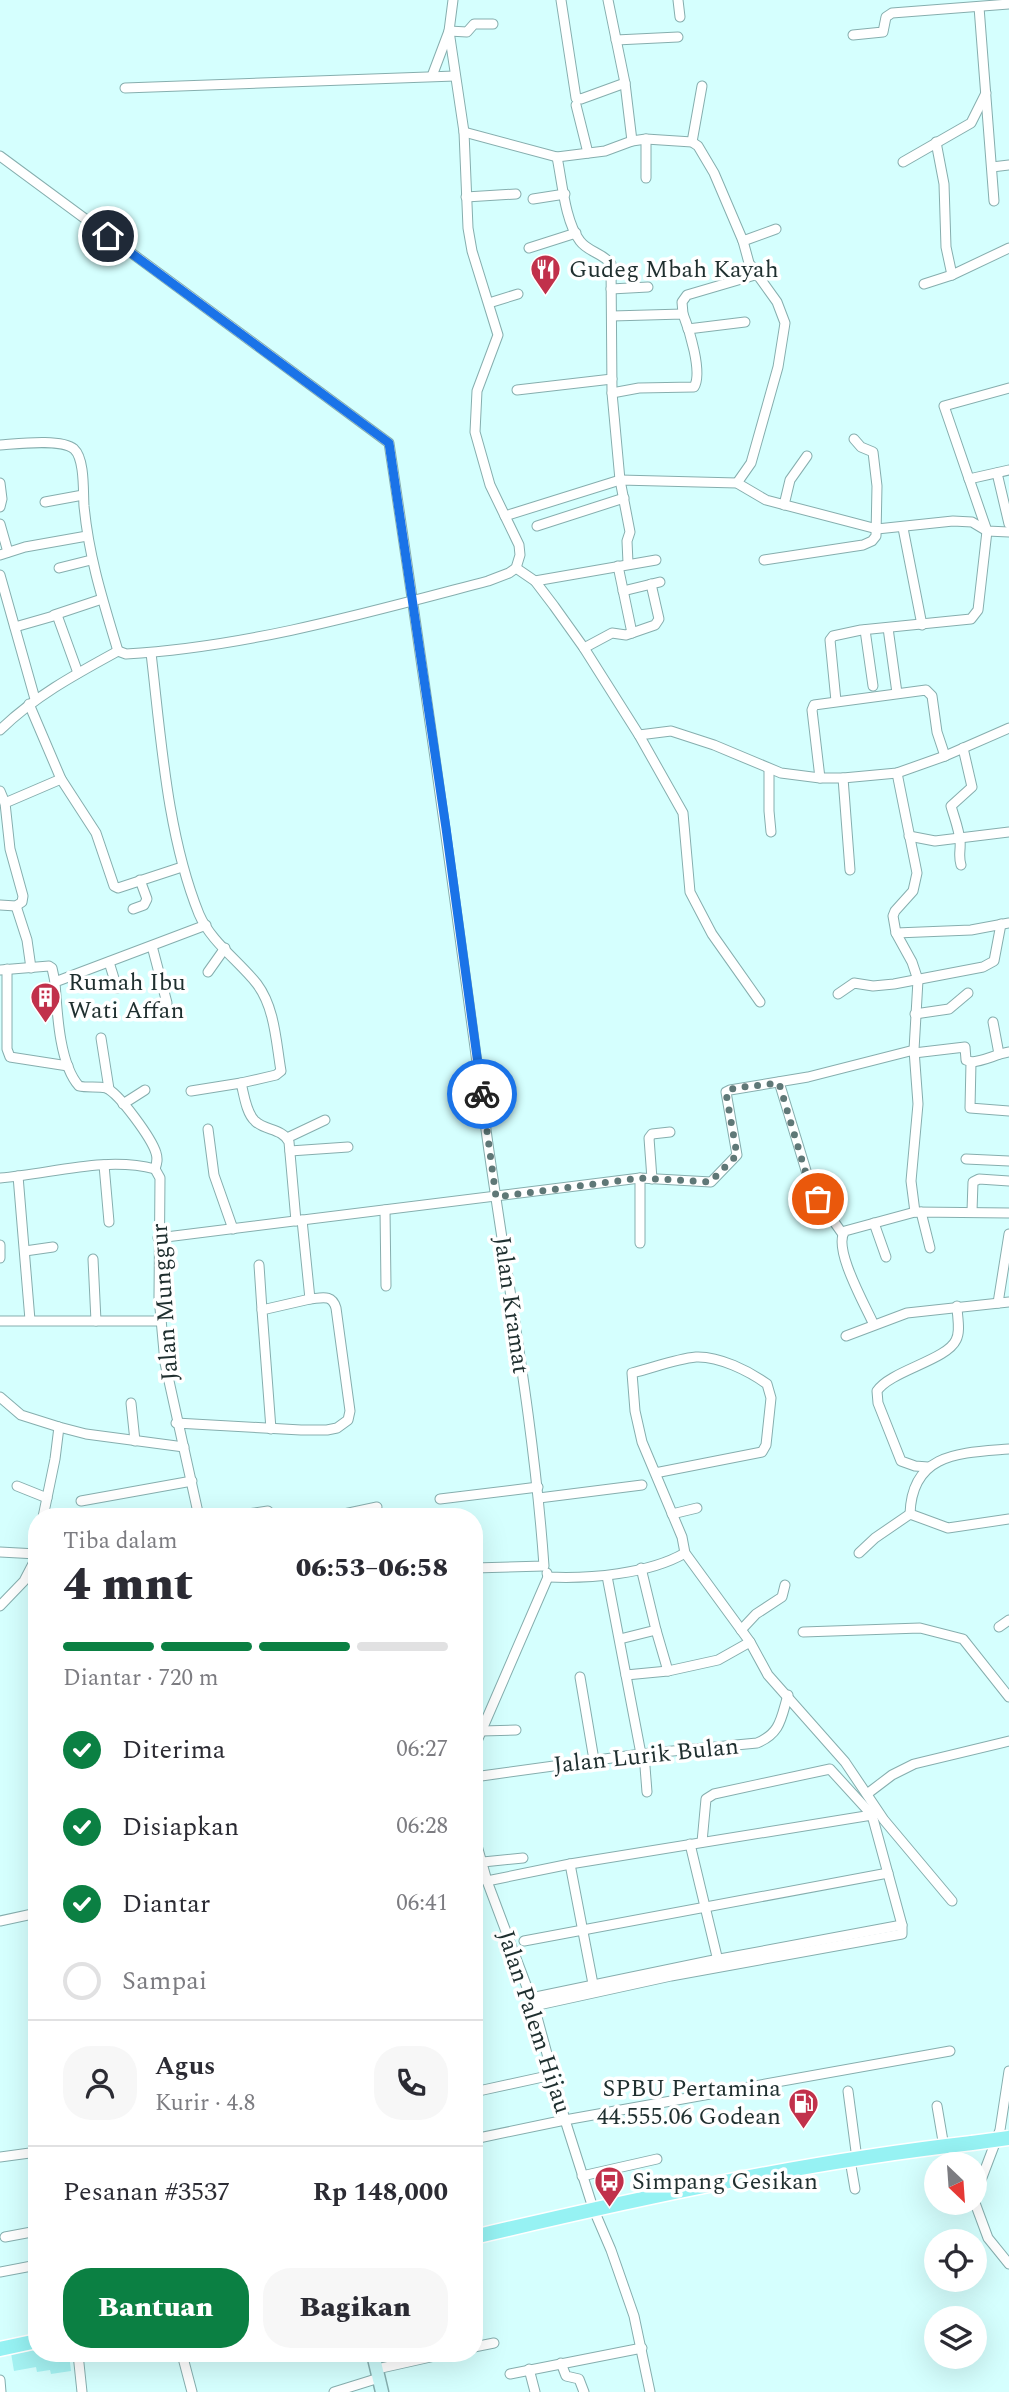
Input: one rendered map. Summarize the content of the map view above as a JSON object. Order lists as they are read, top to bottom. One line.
{"streets":{"street":["Jalan Munggur","Jalan Kramat","Jalan Lurik Bulan","Jalan Palem Hijau"]},"places":{"restaurant":["Gudeg Mbah Kayah"],"building":["Rumah Ibu Wati Affan"],"fuel station":["SPBU Pertamina 44.555.06 Godean"],"bus stop":["Simpang Gesikan"]},"north":"bottom right","page":{"heading":["4 mnt","Tiba dalam","06:53–06:58"],"panel":["Agus","Kurir · 4.8","Pesanan #3537","Rp 148,000"],"bar":"Diantar · 720 m","list":[["Diterima","06:27"],["Disiapkan","06:28"],["Diantar","06:41"],"Sampai"],"buttons":["Bantuan","Bagikan"]}}
